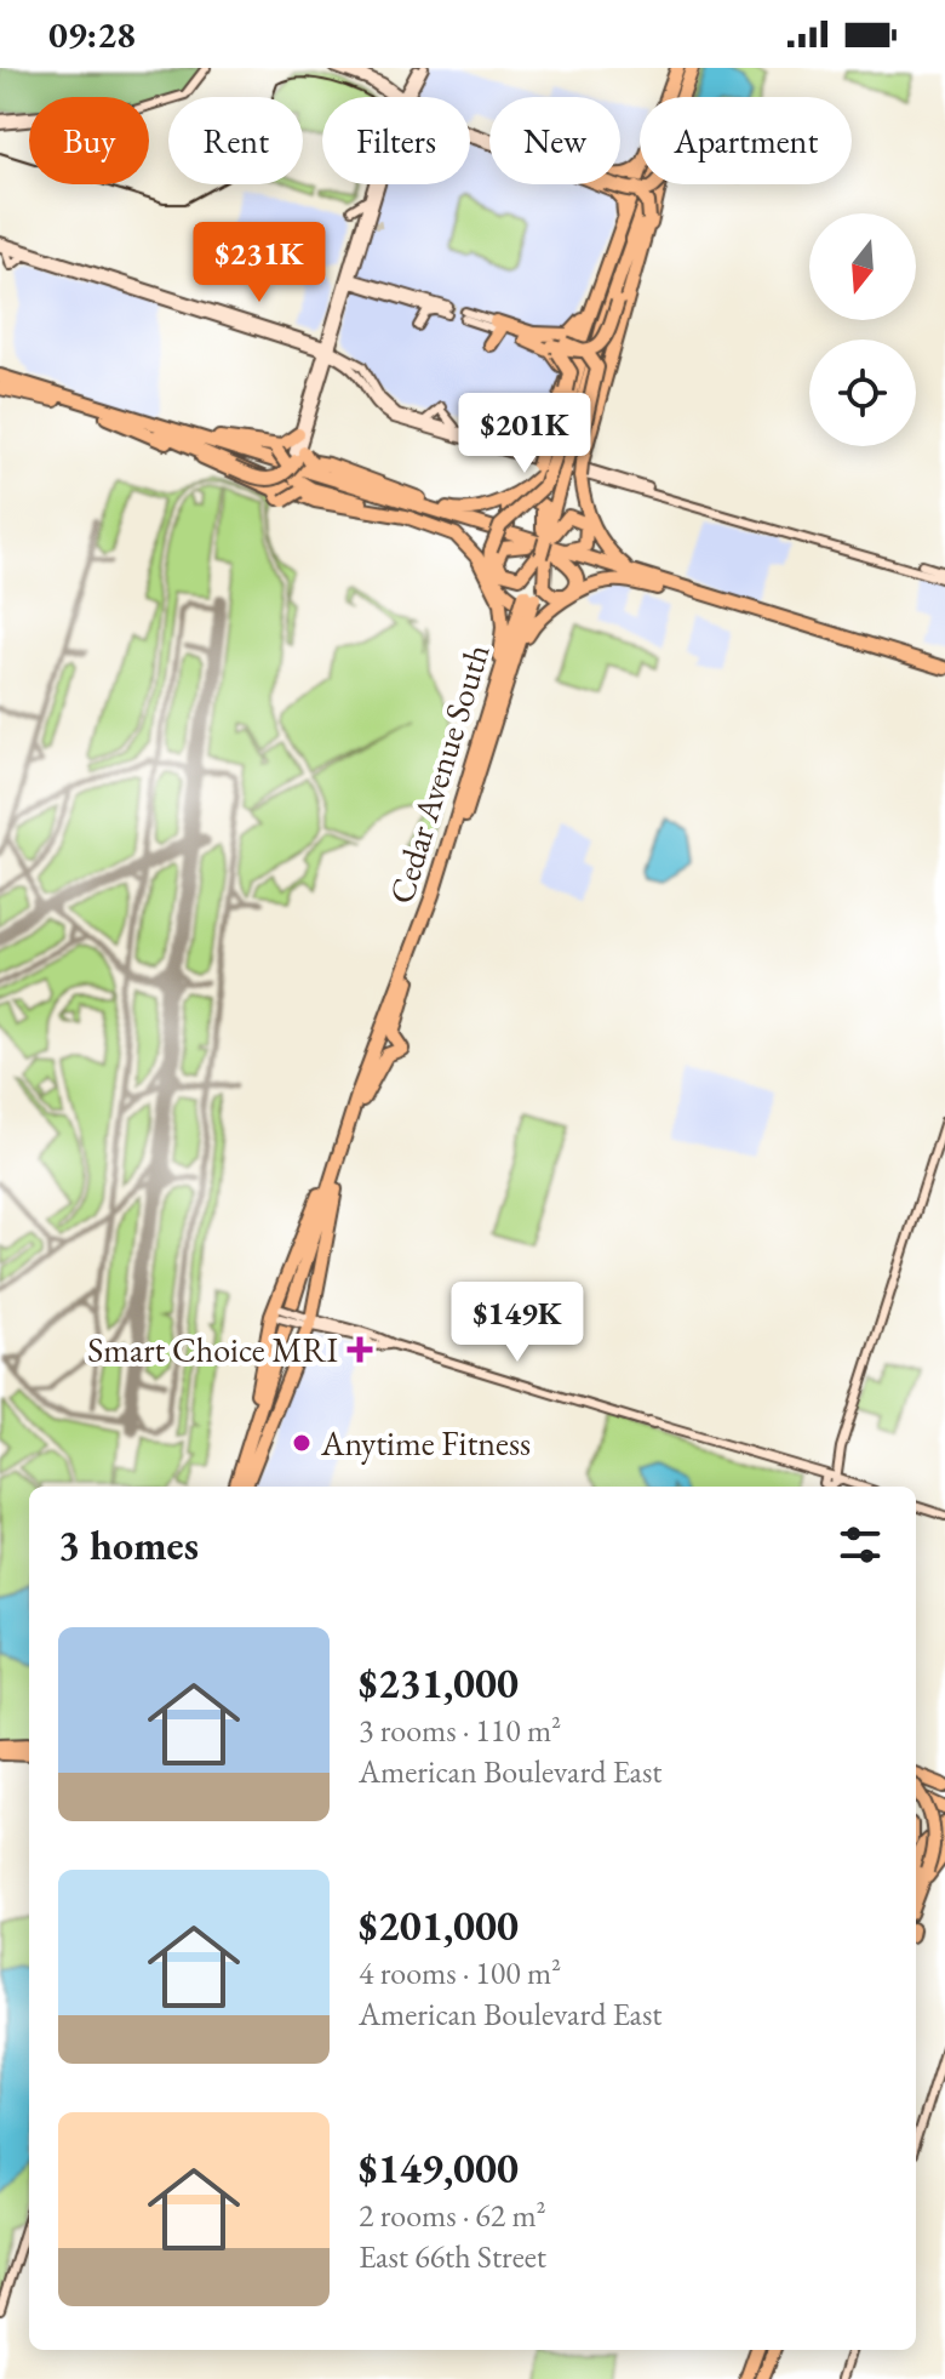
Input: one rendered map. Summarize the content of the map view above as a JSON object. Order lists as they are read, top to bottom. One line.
{"streets":{"highway":["Cedar Avenue South"]},"places":{"health":["Smart Choice MRI"],"other":["Anytime Fitness"]},"north":"bottom","page":{"status":"09:28","chip":["Buy","Rent","Filters","New","Apartment"],"price":["$231K","$201K","$149K"],"heading":"3 homes","list":[{"name":"$231,000","note":"3 rooms · 110 m² · American Boulevard East"},{"name":"$201,000","note":"4 rooms · 100 m² · American Boulevard East"},{"name":"$149,000","note":"2 rooms · 62 m² · East 66th Street"}]}}
